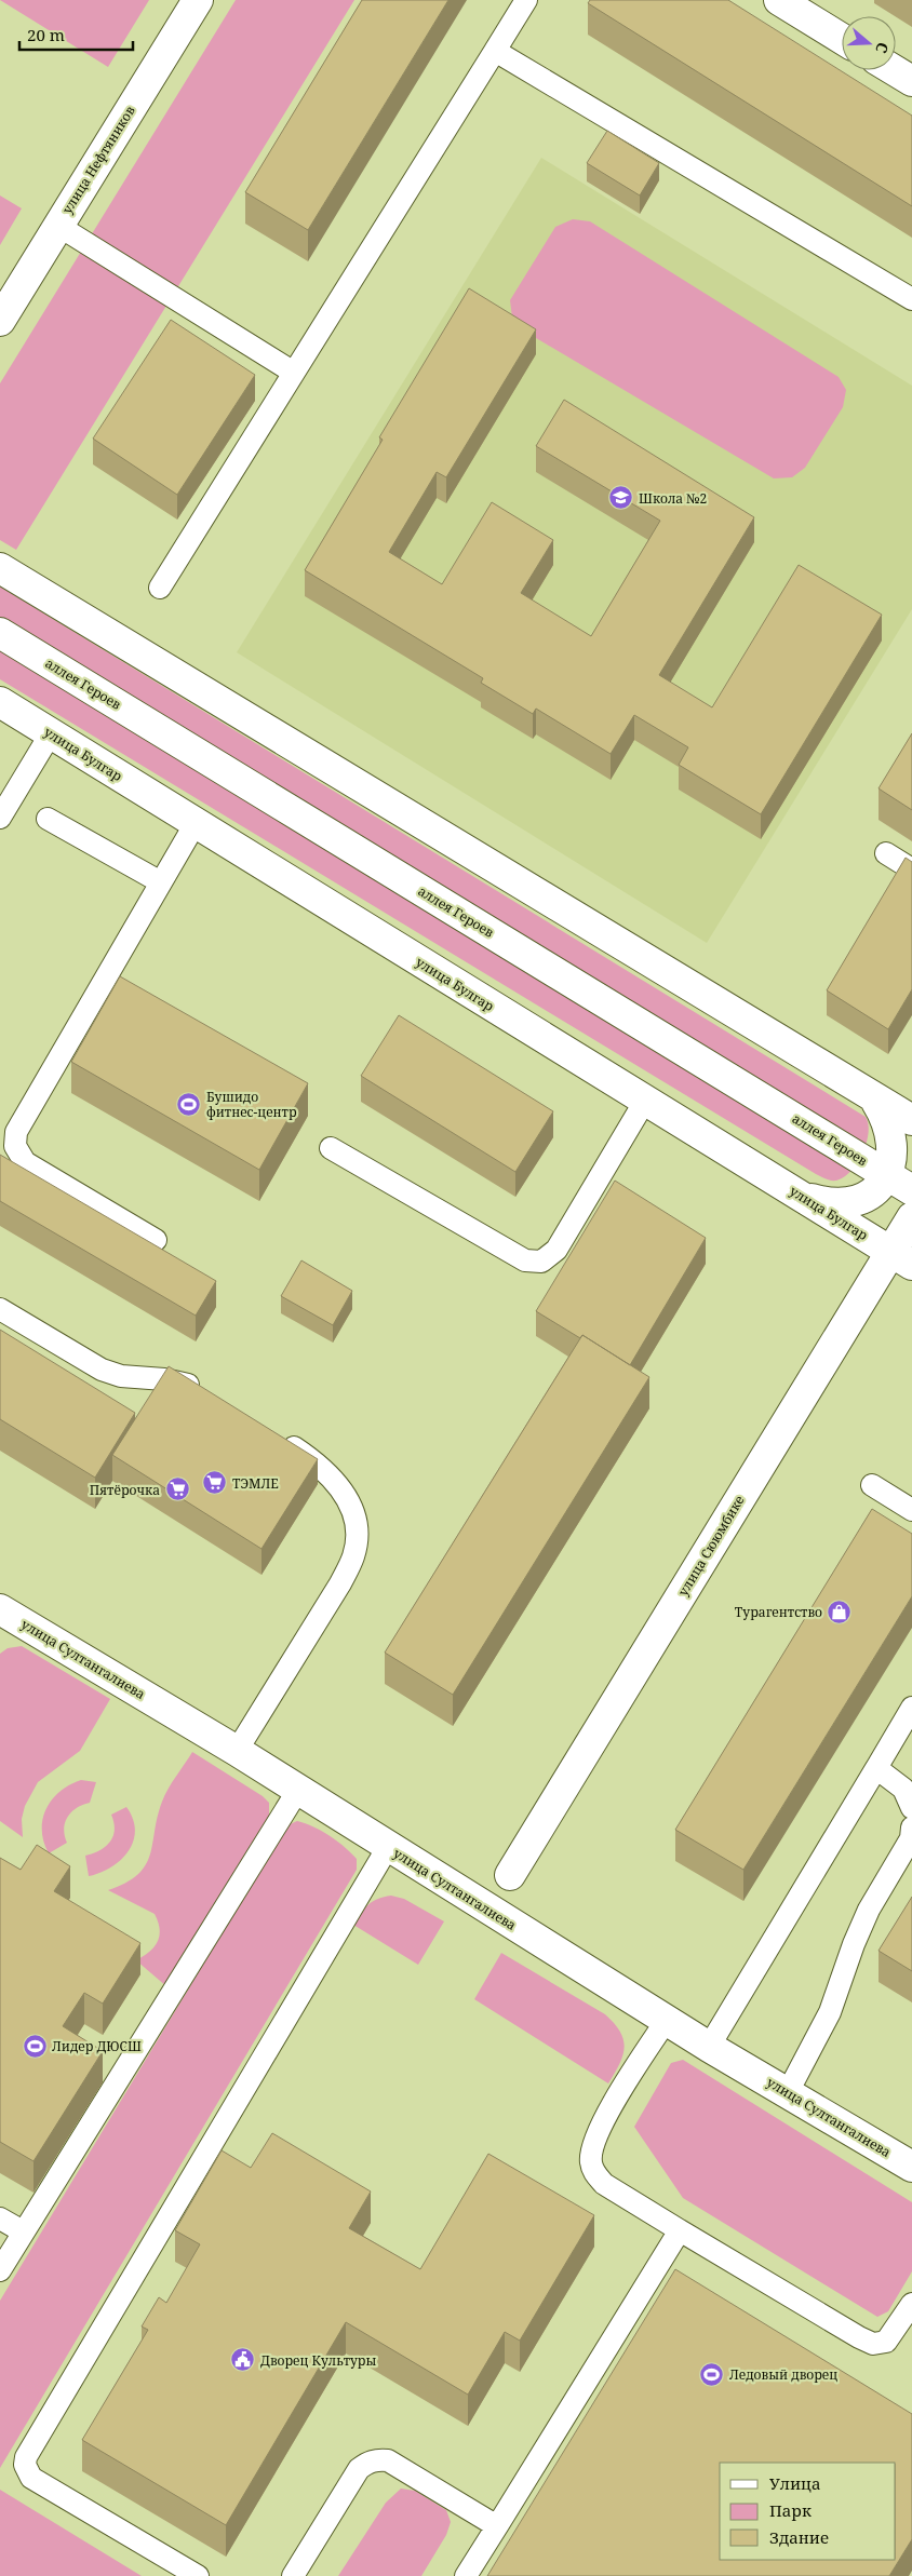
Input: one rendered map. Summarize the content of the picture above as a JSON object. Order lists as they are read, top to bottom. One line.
{"streets":{"street":["улица Нефтяников","аллея Героев","улица Булгар","улица Сююмбике","улица Султангалиева"]},"crossings":[["улица Булгар","улица Сююмбике"]],"places":{"school or university":["Школа №2"],"sports":["Бушидо фитнес-центр","Лидер ДЮСШ","Ледовый дворец"],"supermarket":["ТЭМЛЕ","Пятёрочка"],"shop":["Турагентство"],"public building":["Дворец Культуры"]},"legend":["Улица","Парк","Здание"],"scale_bar":"20 m","north":"right"}
